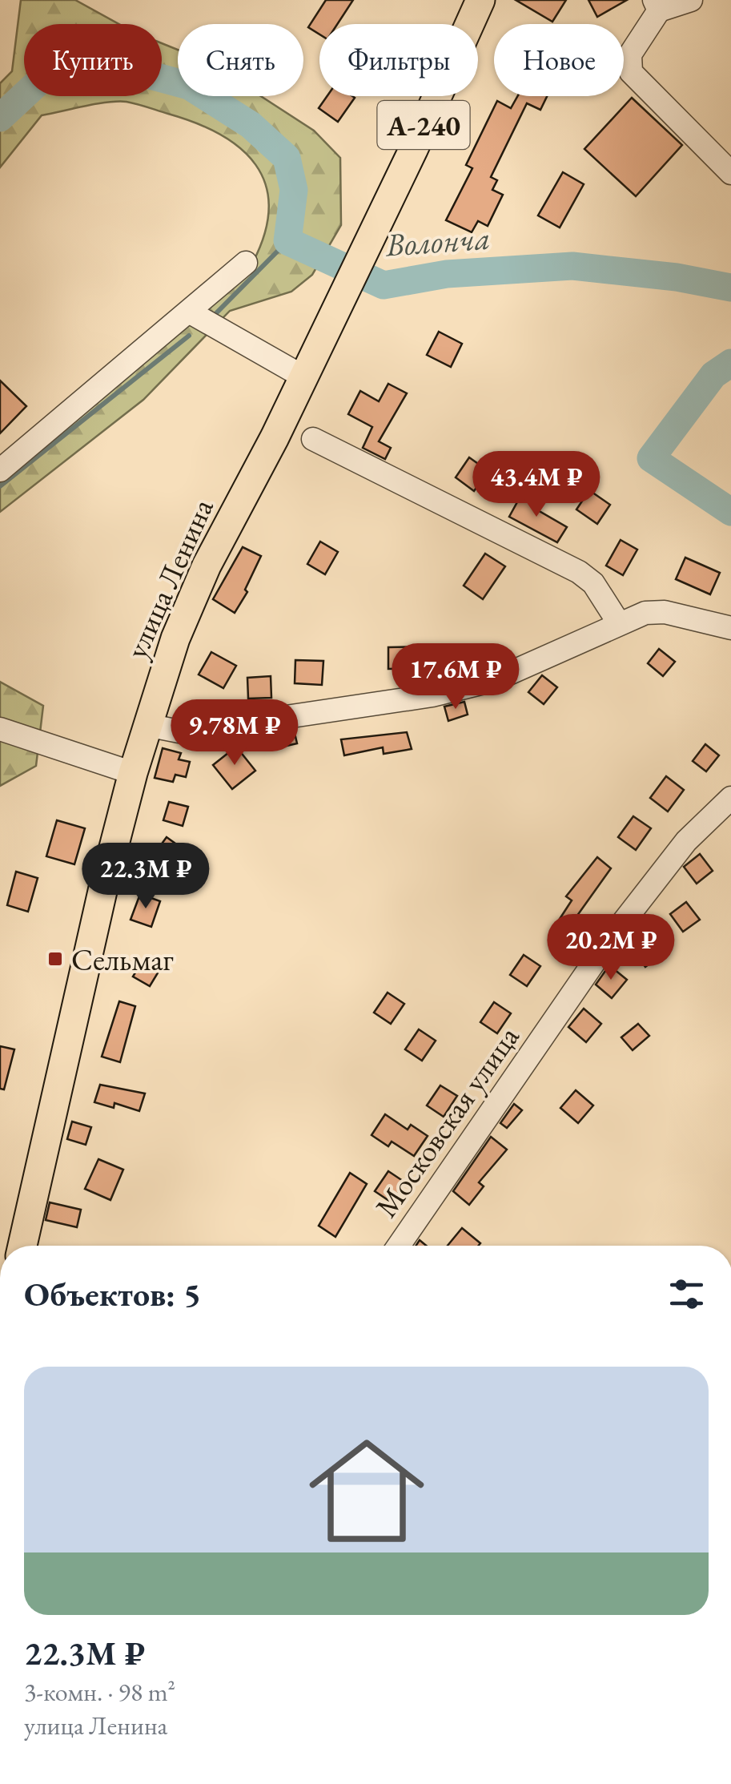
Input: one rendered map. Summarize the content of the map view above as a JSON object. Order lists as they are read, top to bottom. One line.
{"streets":{"main road":["А-240","улица Ленина"],"street":["Московская улица"]},"water":["Волонча"],"places":{"transit":["Сельмаг"]},"page":{"chip":["Купить","Снять","Фильтры","Новое"],"price":["43.4M ₽","17.6M ₽","9.78M ₽","22.3M ₽","20.2M ₽"],"heading":"Объектов: 5","list":[{"name":"22.3M ₽","note":"3-комн. · 98 m² · улица Ленина"}]}}
